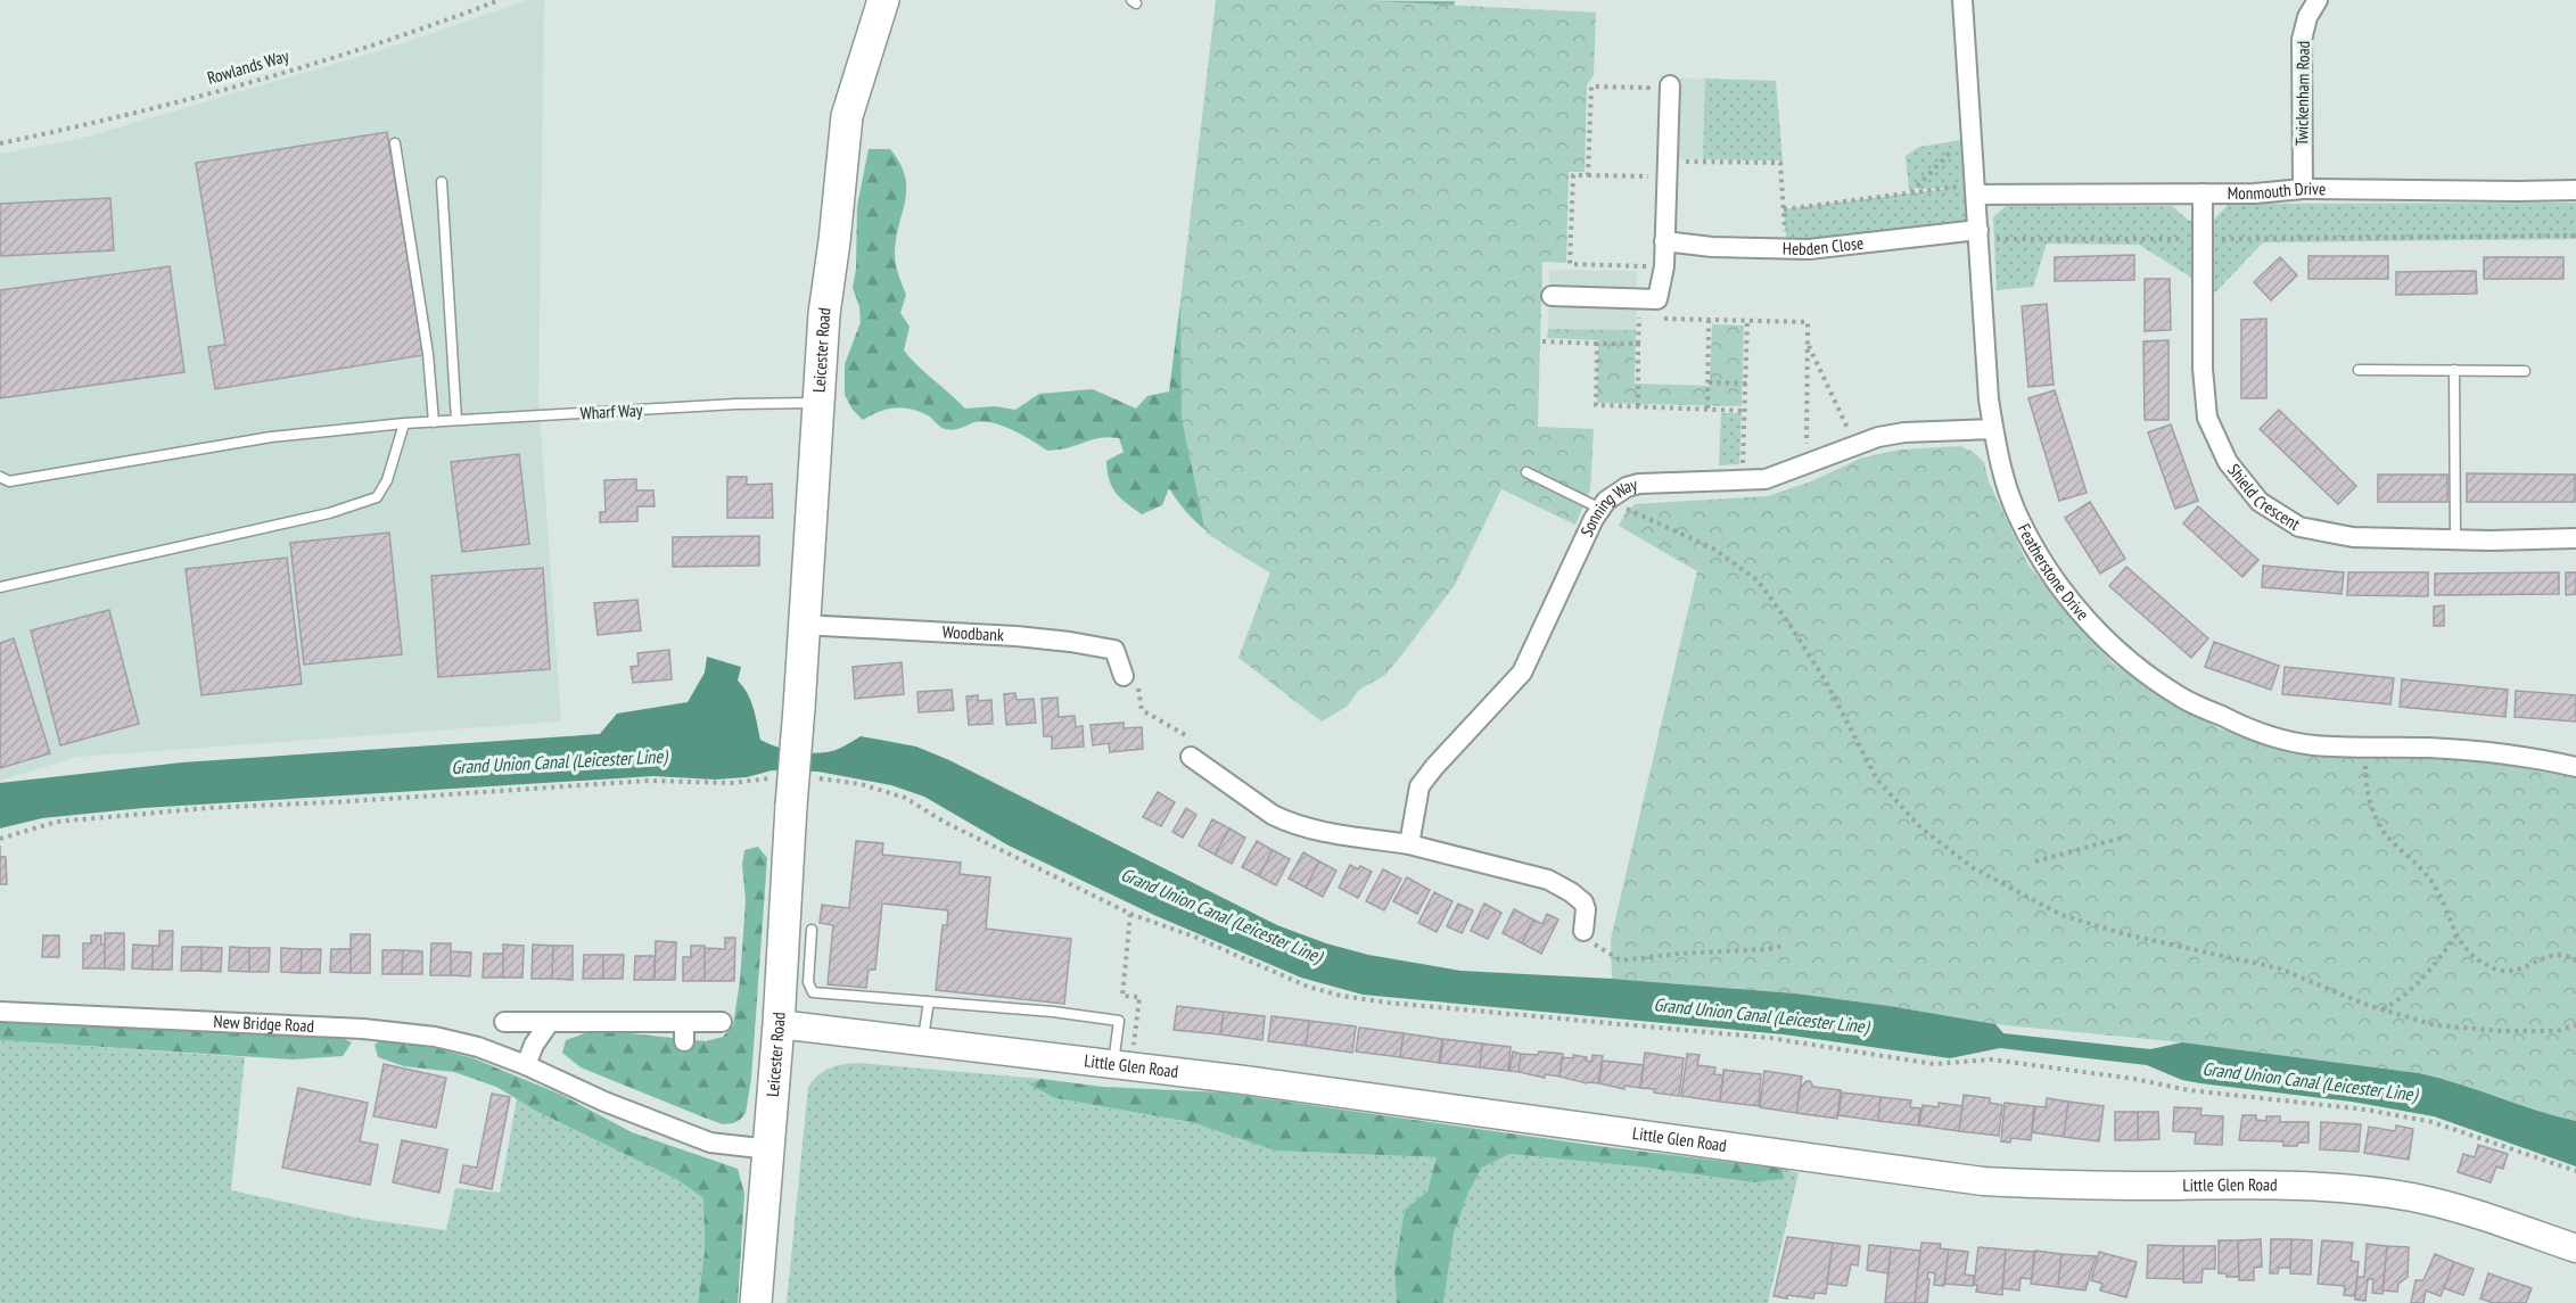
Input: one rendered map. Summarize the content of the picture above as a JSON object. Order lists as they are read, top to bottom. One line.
{"streets":{"main road":["Leicester Road","Little Glen Road"],"street":["Twickenham Road","Monmouth Drive","Hebden Close","Shield Crescent","Sonning Way","Featherstone Drive","Woodbank","New Bridge Road"],"lane":["Wharf Way"],"path":["Rowlands Way"]},"crossings":[["Twickenham Road","Monmouth Drive"],["Monmouth Drive","Shield Crescent"],["Monmouth Drive","Featherstone Drive"],["Hebden Close","Featherstone Drive"],["Leicester Road","Wharf Way"],["Leicester Road","Woodbank"],["Leicester Road","New Bridge Road"],["Leicester Road","Little Glen Road"],["Sonning Way","Featherstone Drive"]],"water":["Grand Union Canal (Leicester Line)"]}
